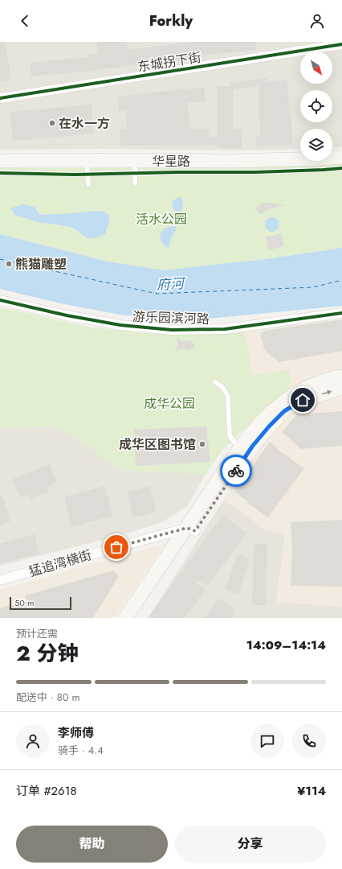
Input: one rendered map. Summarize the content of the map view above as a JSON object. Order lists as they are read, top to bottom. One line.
{"streets":{"main road":["华星路"],"street":["东城拐下街","游乐园滨河路","猛追湾横街"]},"water":["府河"],"parks":["活水公园","成华公园"],"places":["在水一方","熊猫雕塑","成华区图书馆"],"scale_bar":"50 m","north":"bottom right","page":{"header":"Forkly","scale":"50 m","heading":["2 分钟","预计还需","14:09–14:14"],"panel":["李师傅","骑手 · 4.4","订单 #2618","¥114"],"bar":"配送中 · 80 m","buttons":["帮助","分享"]}}
